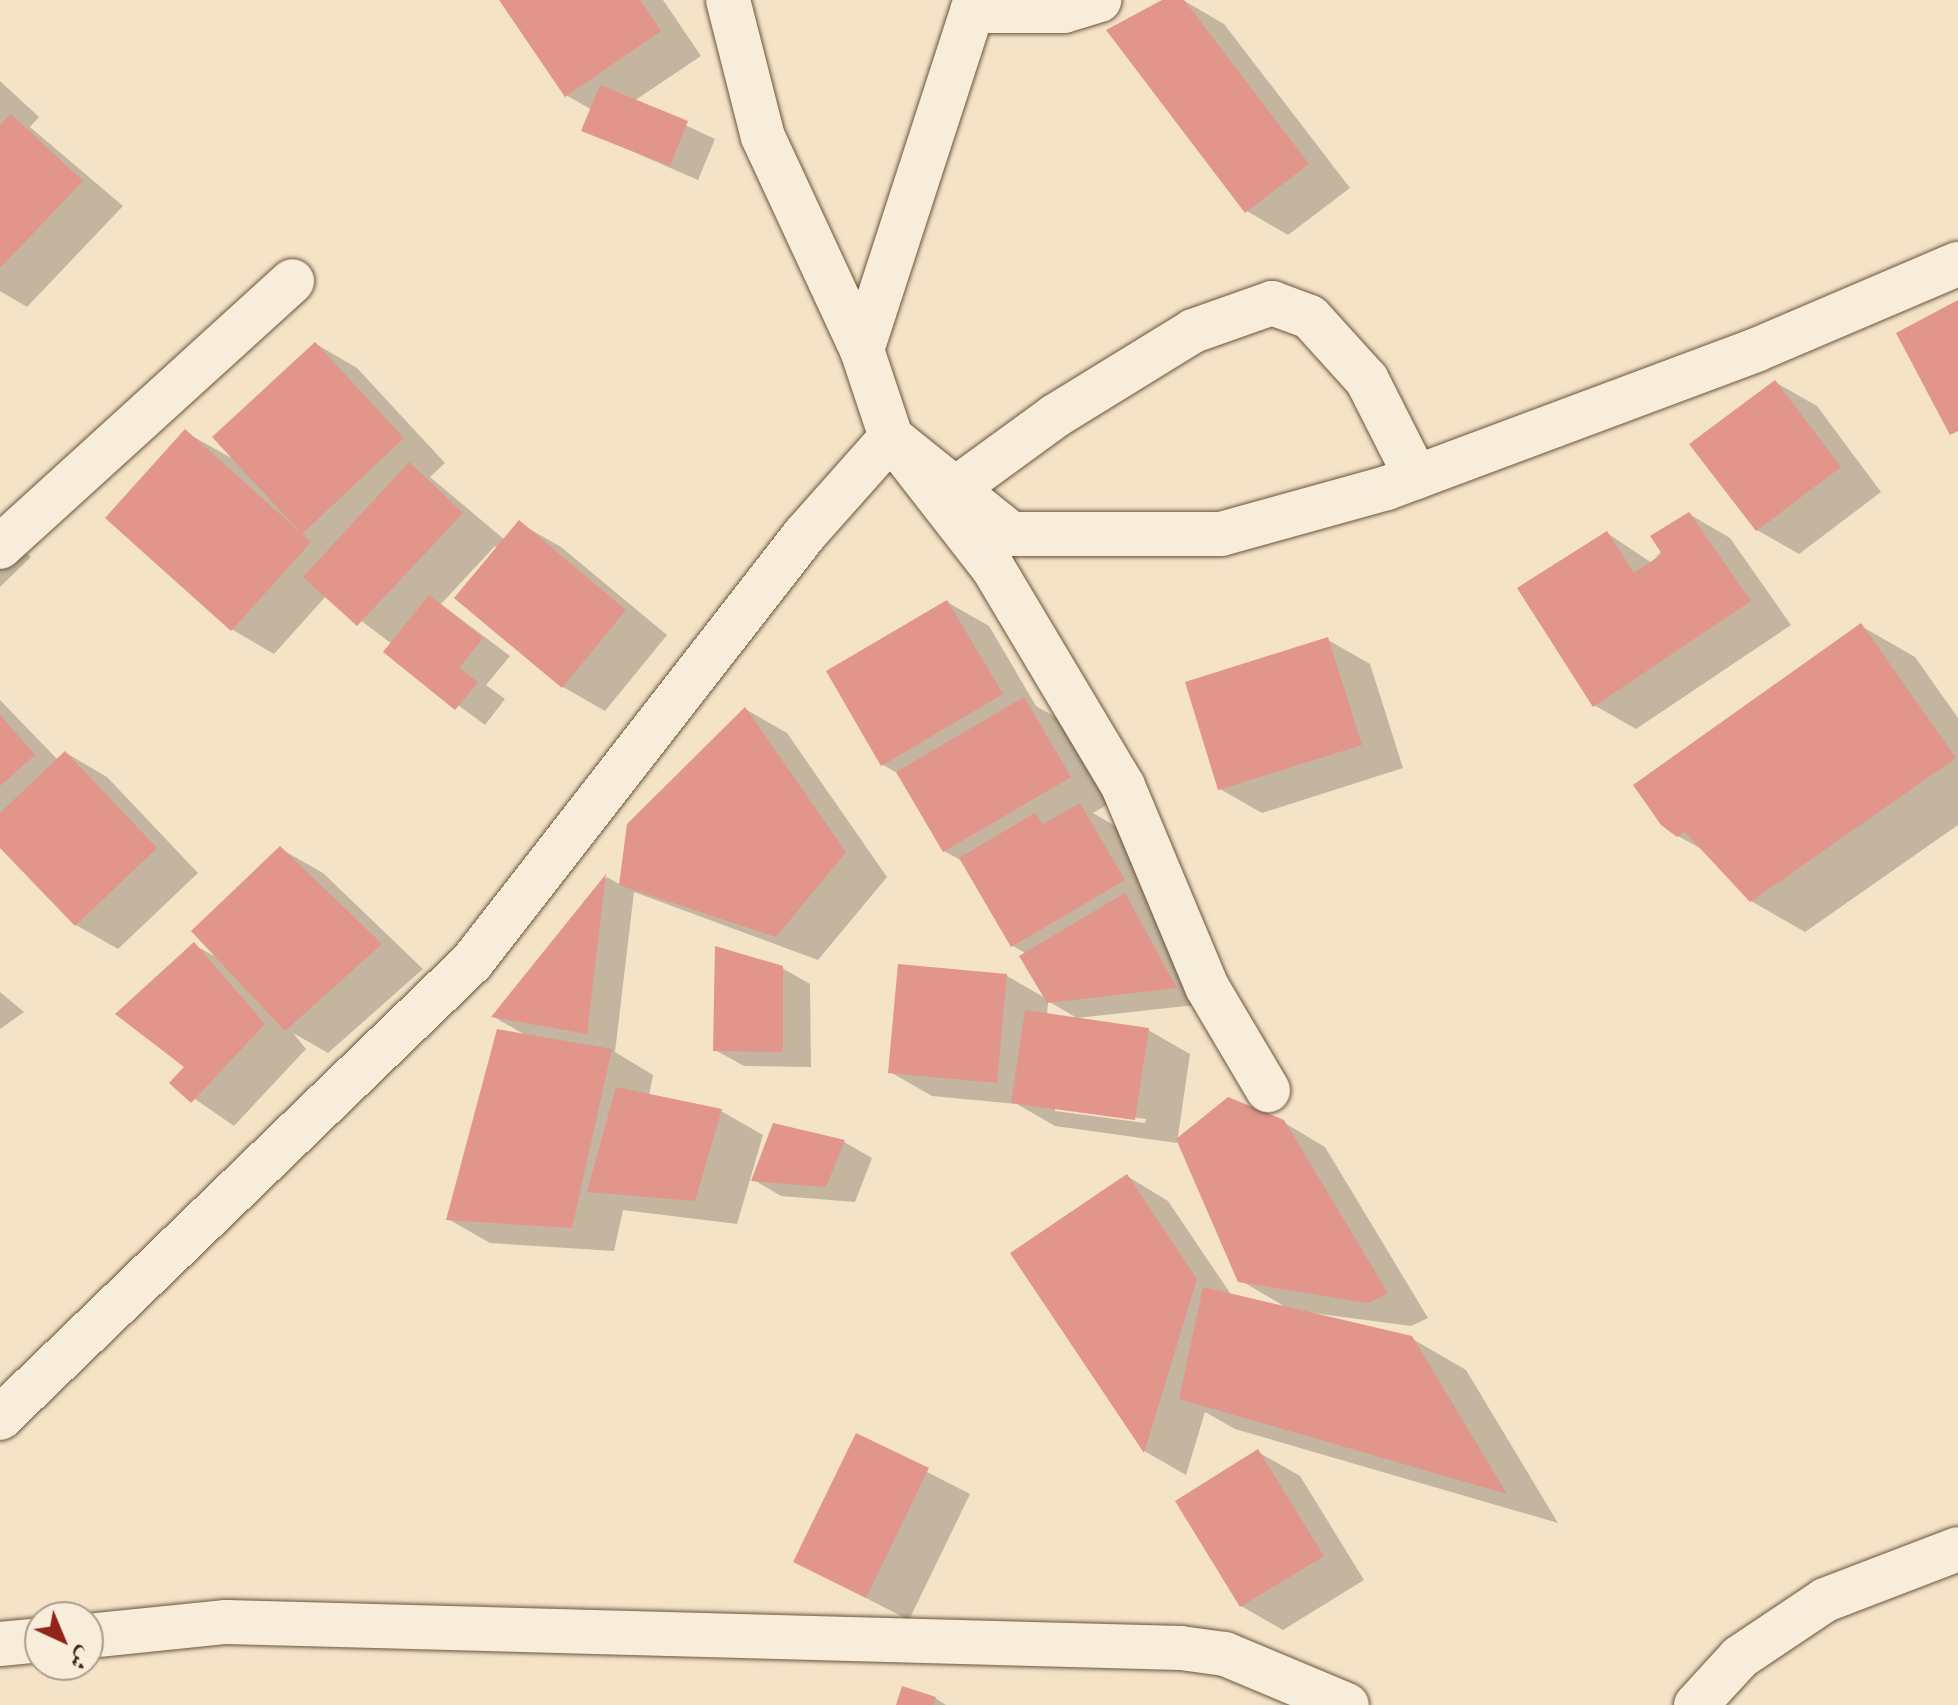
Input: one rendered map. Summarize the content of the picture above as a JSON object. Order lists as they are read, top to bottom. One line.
{"north":"bottom right"}
